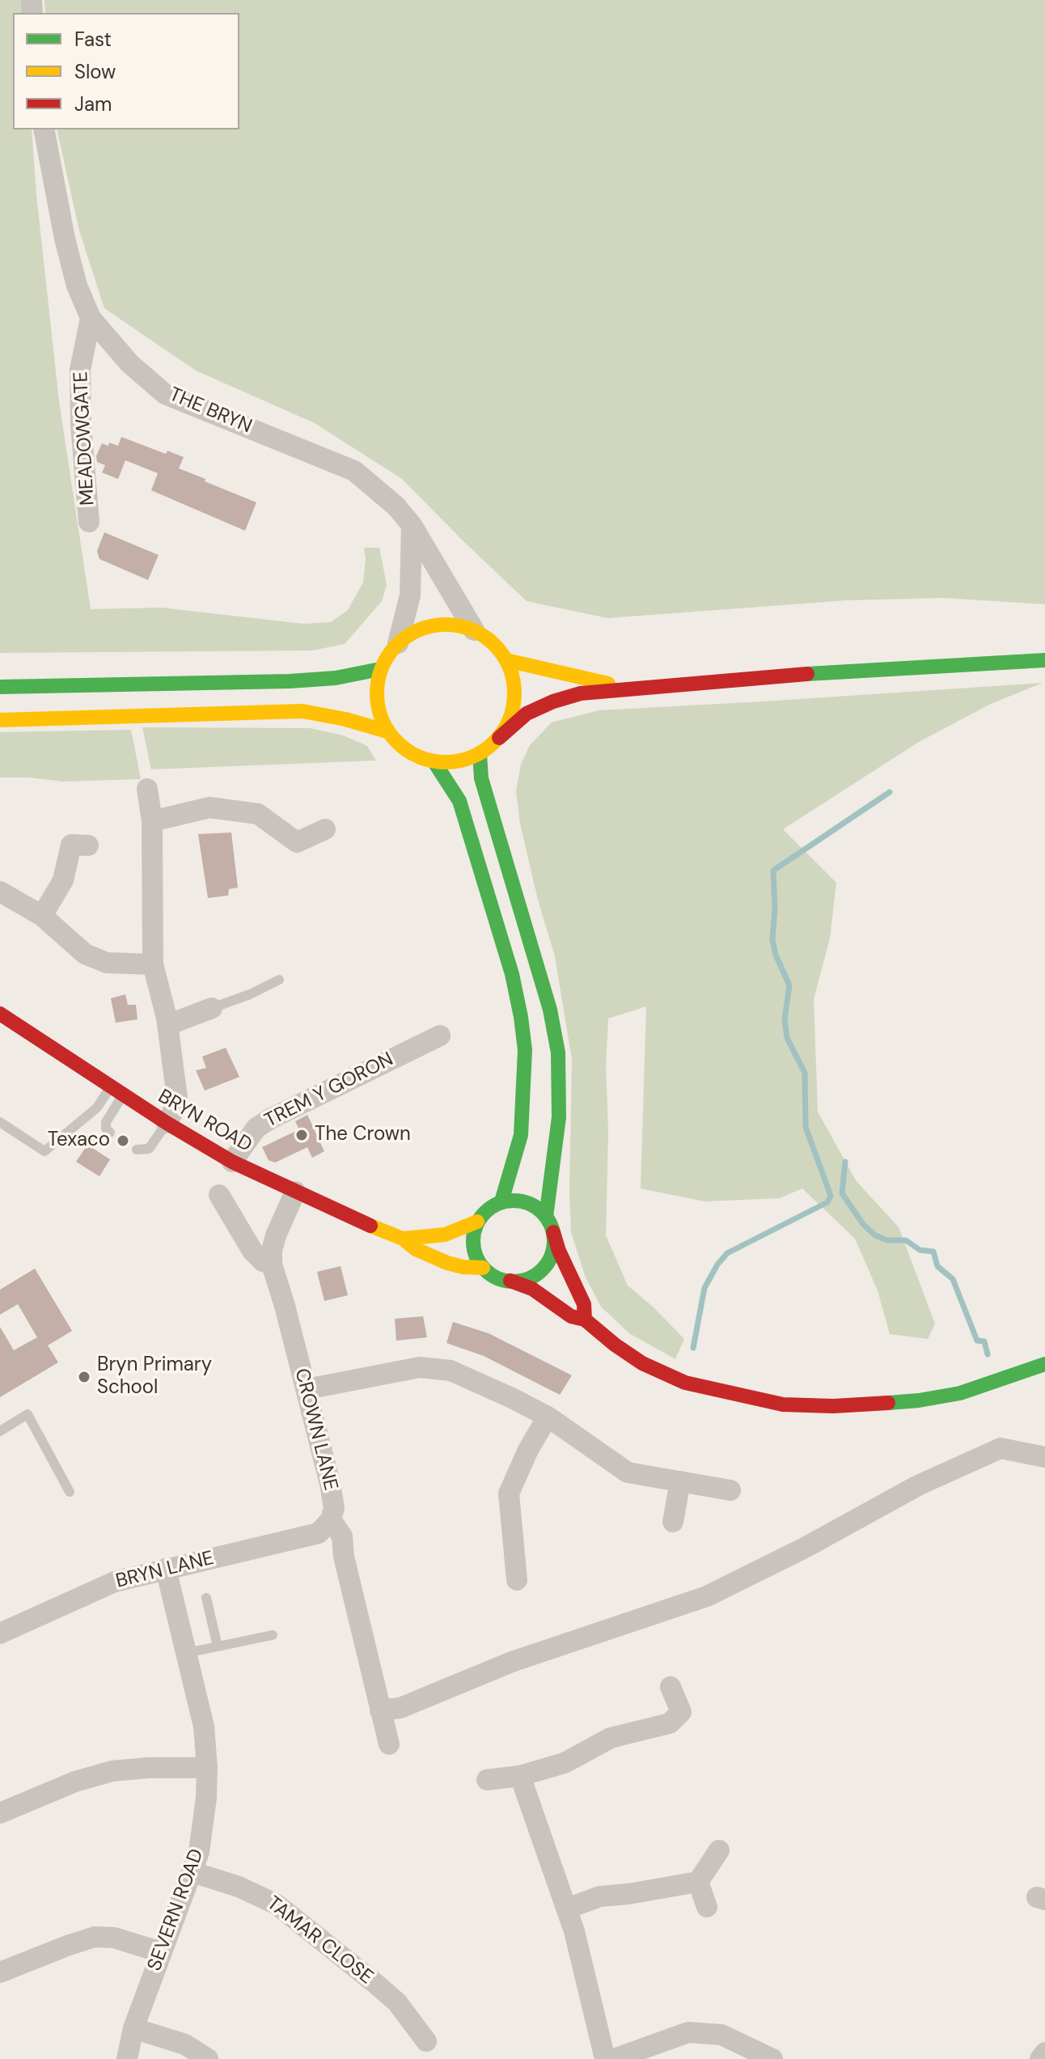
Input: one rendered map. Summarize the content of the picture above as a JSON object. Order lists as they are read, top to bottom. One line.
{"streets":{"main road":["BRYN ROAD"],"street":["THE BRYN","MEADOWGATE","TREM Y GORON","CROWN LANE","BRYN LANE","SEVERN ROAD","TAMAR CLOSE"]},"crossings":[["THE BRYN","MEADOWGATE"],["TREM Y GORON","BRYN ROAD"],["BRYN ROAD","CROWN LANE"],["CROWN LANE","BRYN LANE"],["BRYN LANE","SEVERN ROAD"],["SEVERN ROAD","TAMAR CLOSE"]],"places":["The Crown","Texaco","Bryn Primary School"],"legend":["Fast","Slow","Jam"]}
